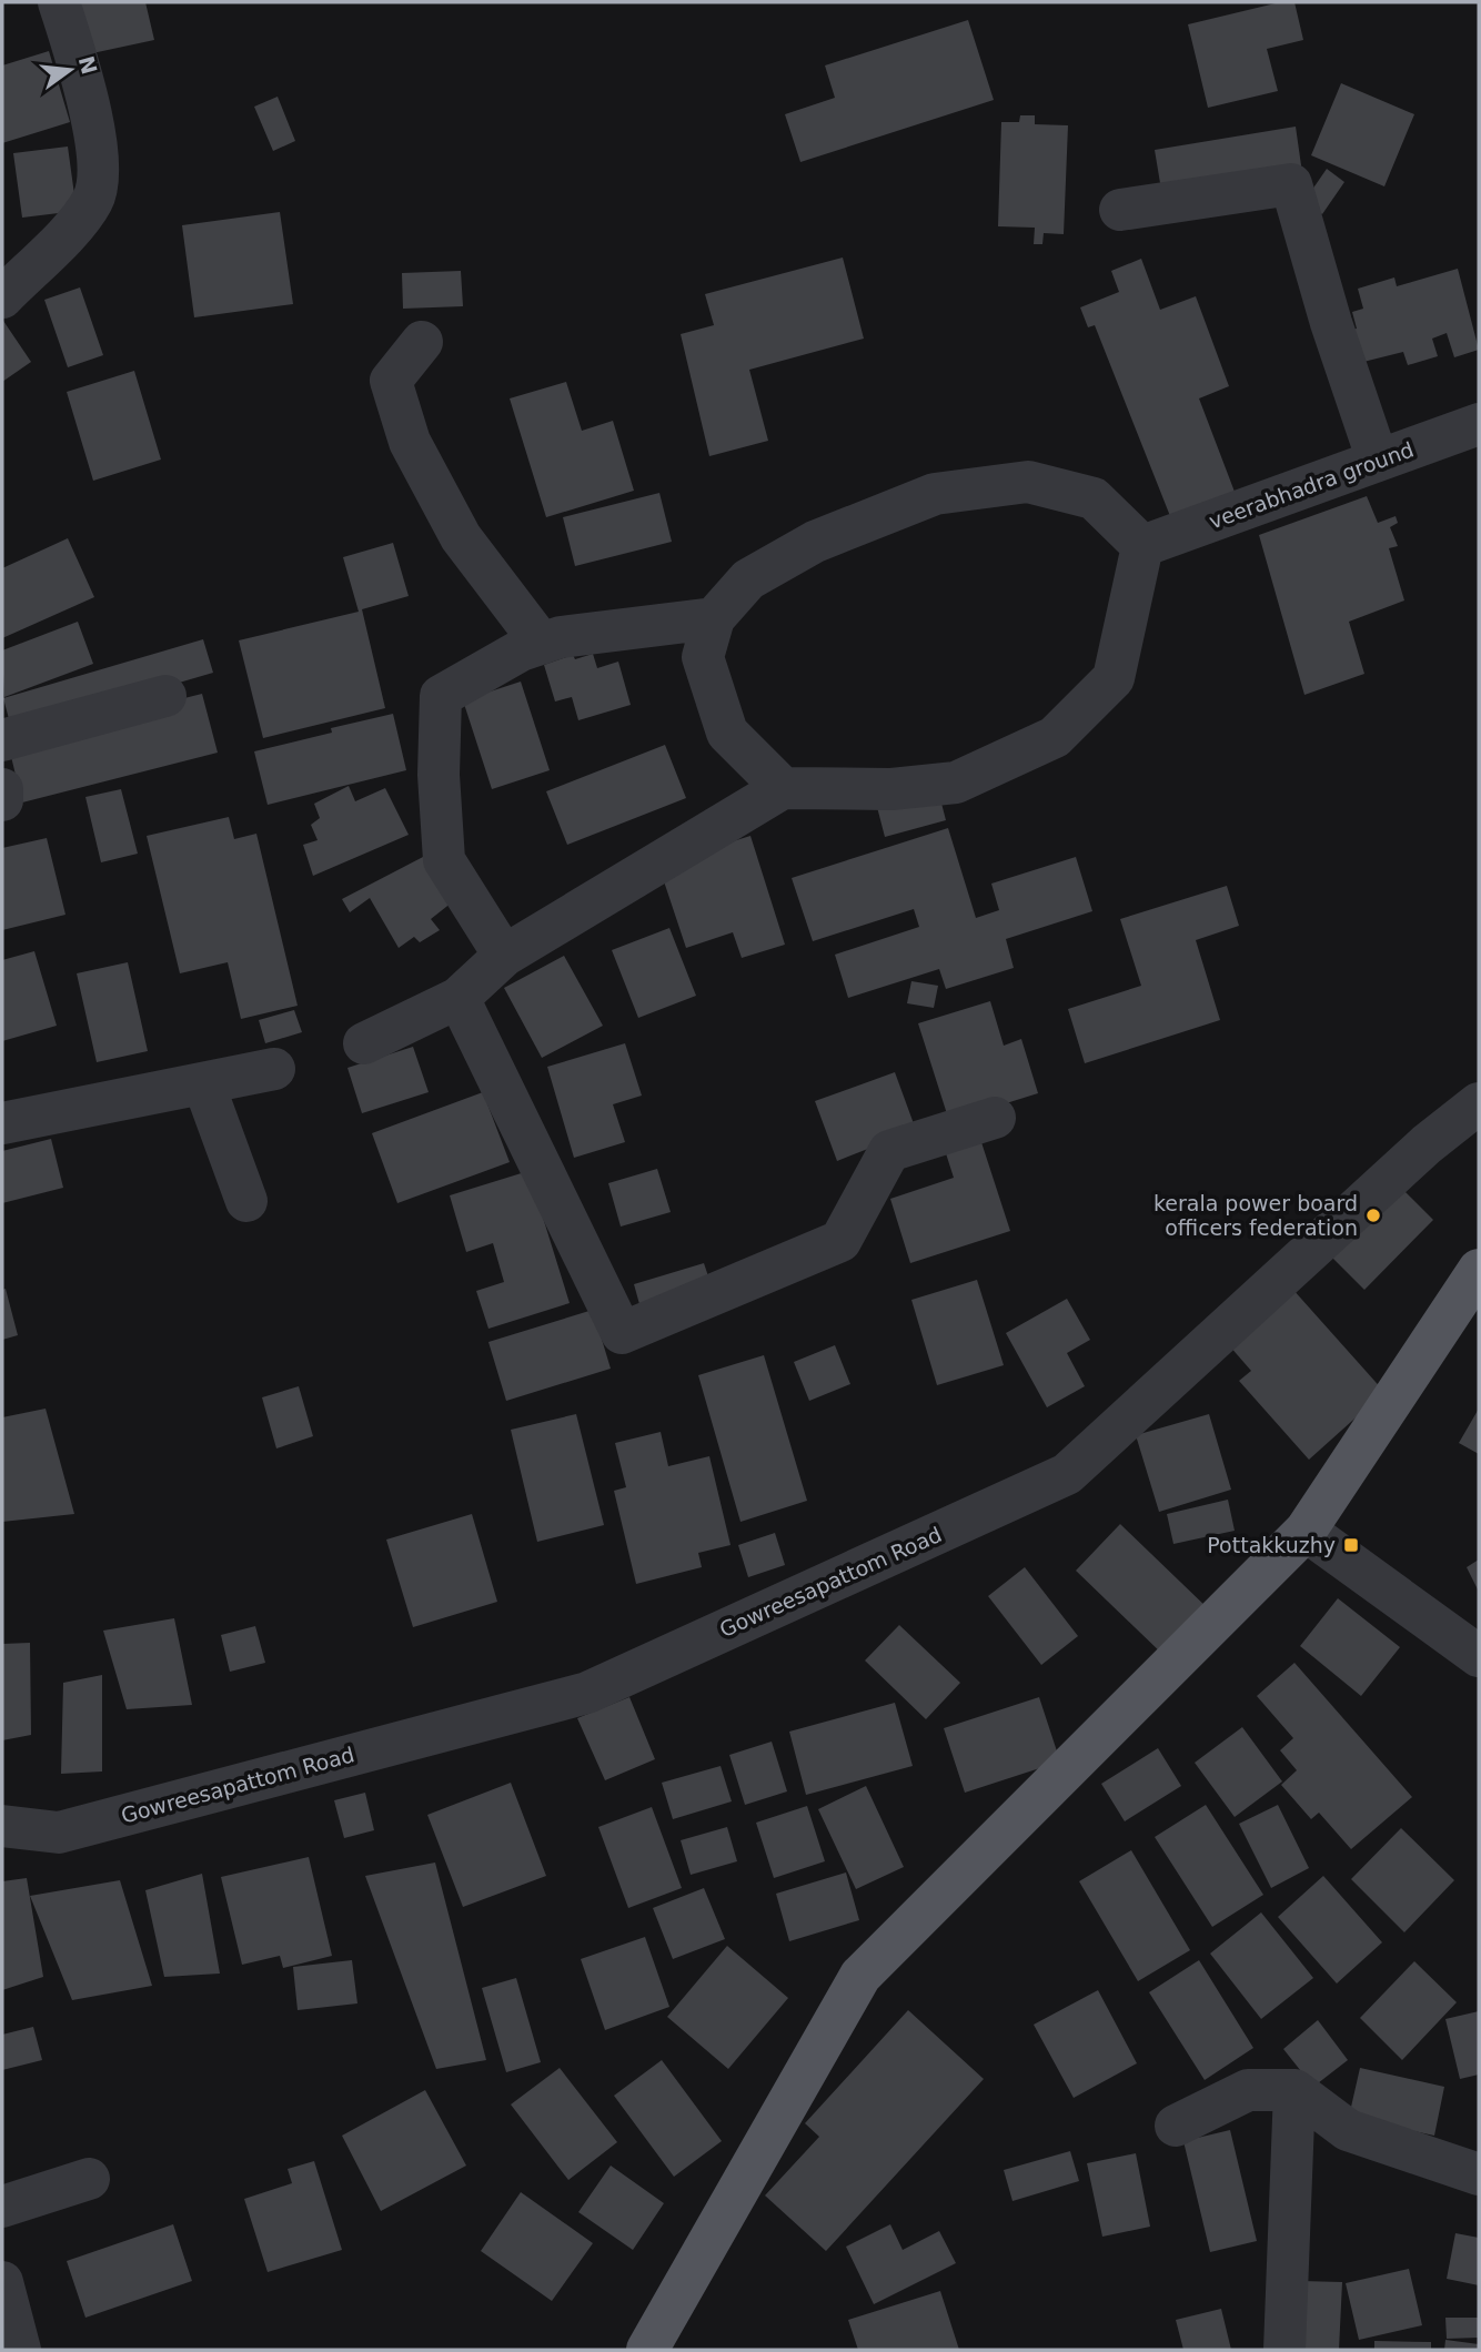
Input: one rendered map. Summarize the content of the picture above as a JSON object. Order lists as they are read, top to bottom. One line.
{"streets":{"street":["veerabhadra ground","Gowreesapattom Road"]},"places":{"other":["kerala power board officers federation"],"transit":["Pottakkuzhy"]},"north":"right"}
